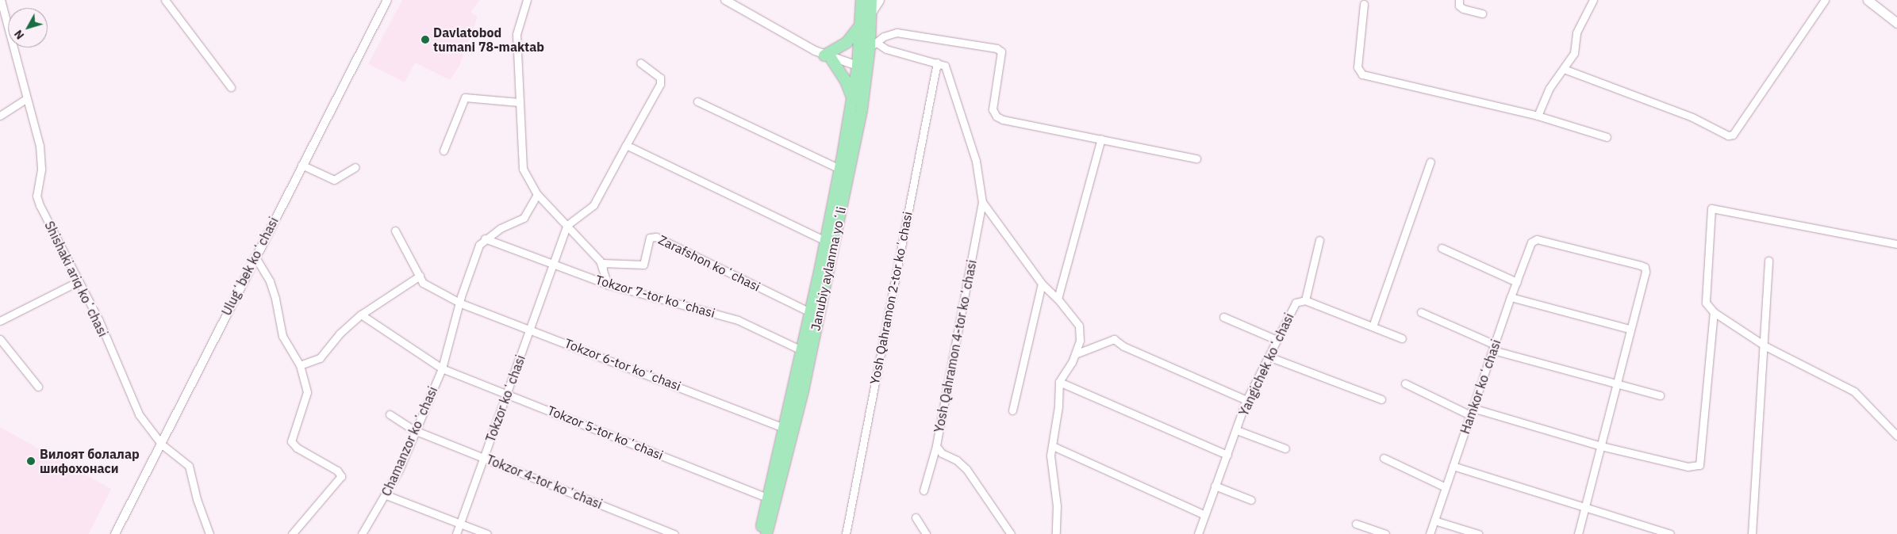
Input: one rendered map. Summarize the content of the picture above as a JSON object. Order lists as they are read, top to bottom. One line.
{"streets":{"highway":["Janubiy aylanma yoʻli"],"street":["Zarafshon koʻchasi","Ulugʻbek koʻchasi","Shishaki ariq koʻchasi","Tokzor 7-tor koʼchasi","Yosh Qahramon 2-tor koʼchasi","Yosh Qahramon 4-tor koʼchasi","Tokzor 6-tor koʼchasi","Yangichek koʻchasi","Hamkor koʻchasi","Tokzor koʻchasi","Tokzor 5-tor koʼchasi","Chamanzor koʻchasi","Tokzor 4-tor koʼchasi"]},"crossings":[["Zarafshon koʻchasi","Janubiy aylanma yoʻli"],["Ulugʻbek koʻchasi","Shishaki ariq koʻchasi"],["Janubiy aylanma yoʻli","Tokzor 7-tor koʼchasi"],["Janubiy aylanma yoʻli","Tokzor 6-tor koʼchasi"],["Janubiy aylanma yoʻli","Tokzor 5-tor koʼchasi"],["Tokzor 7-tor koʼchasi","Tokzor koʻchasi"],["Tokzor 7-tor koʼchasi","Chamanzor koʻchasi"],["Tokzor 6-tor koʼchasi","Tokzor koʻchasi"],["Tokzor 6-tor koʼchasi","Chamanzor koʻchasi"],["Tokzor koʻchasi","Tokzor 5-tor koʼchasi"],["Tokzor koʻchasi","Tokzor 4-tor koʼchasi"],["Tokzor 5-tor koʼchasi","Chamanzor koʻchasi"],["Chamanzor koʻchasi","Tokzor 4-tor koʼchasi"]],"places":["Davlatobod tumani 78-maktab","Вилоят болалар шифохонаси"],"north":"bottom left"}
